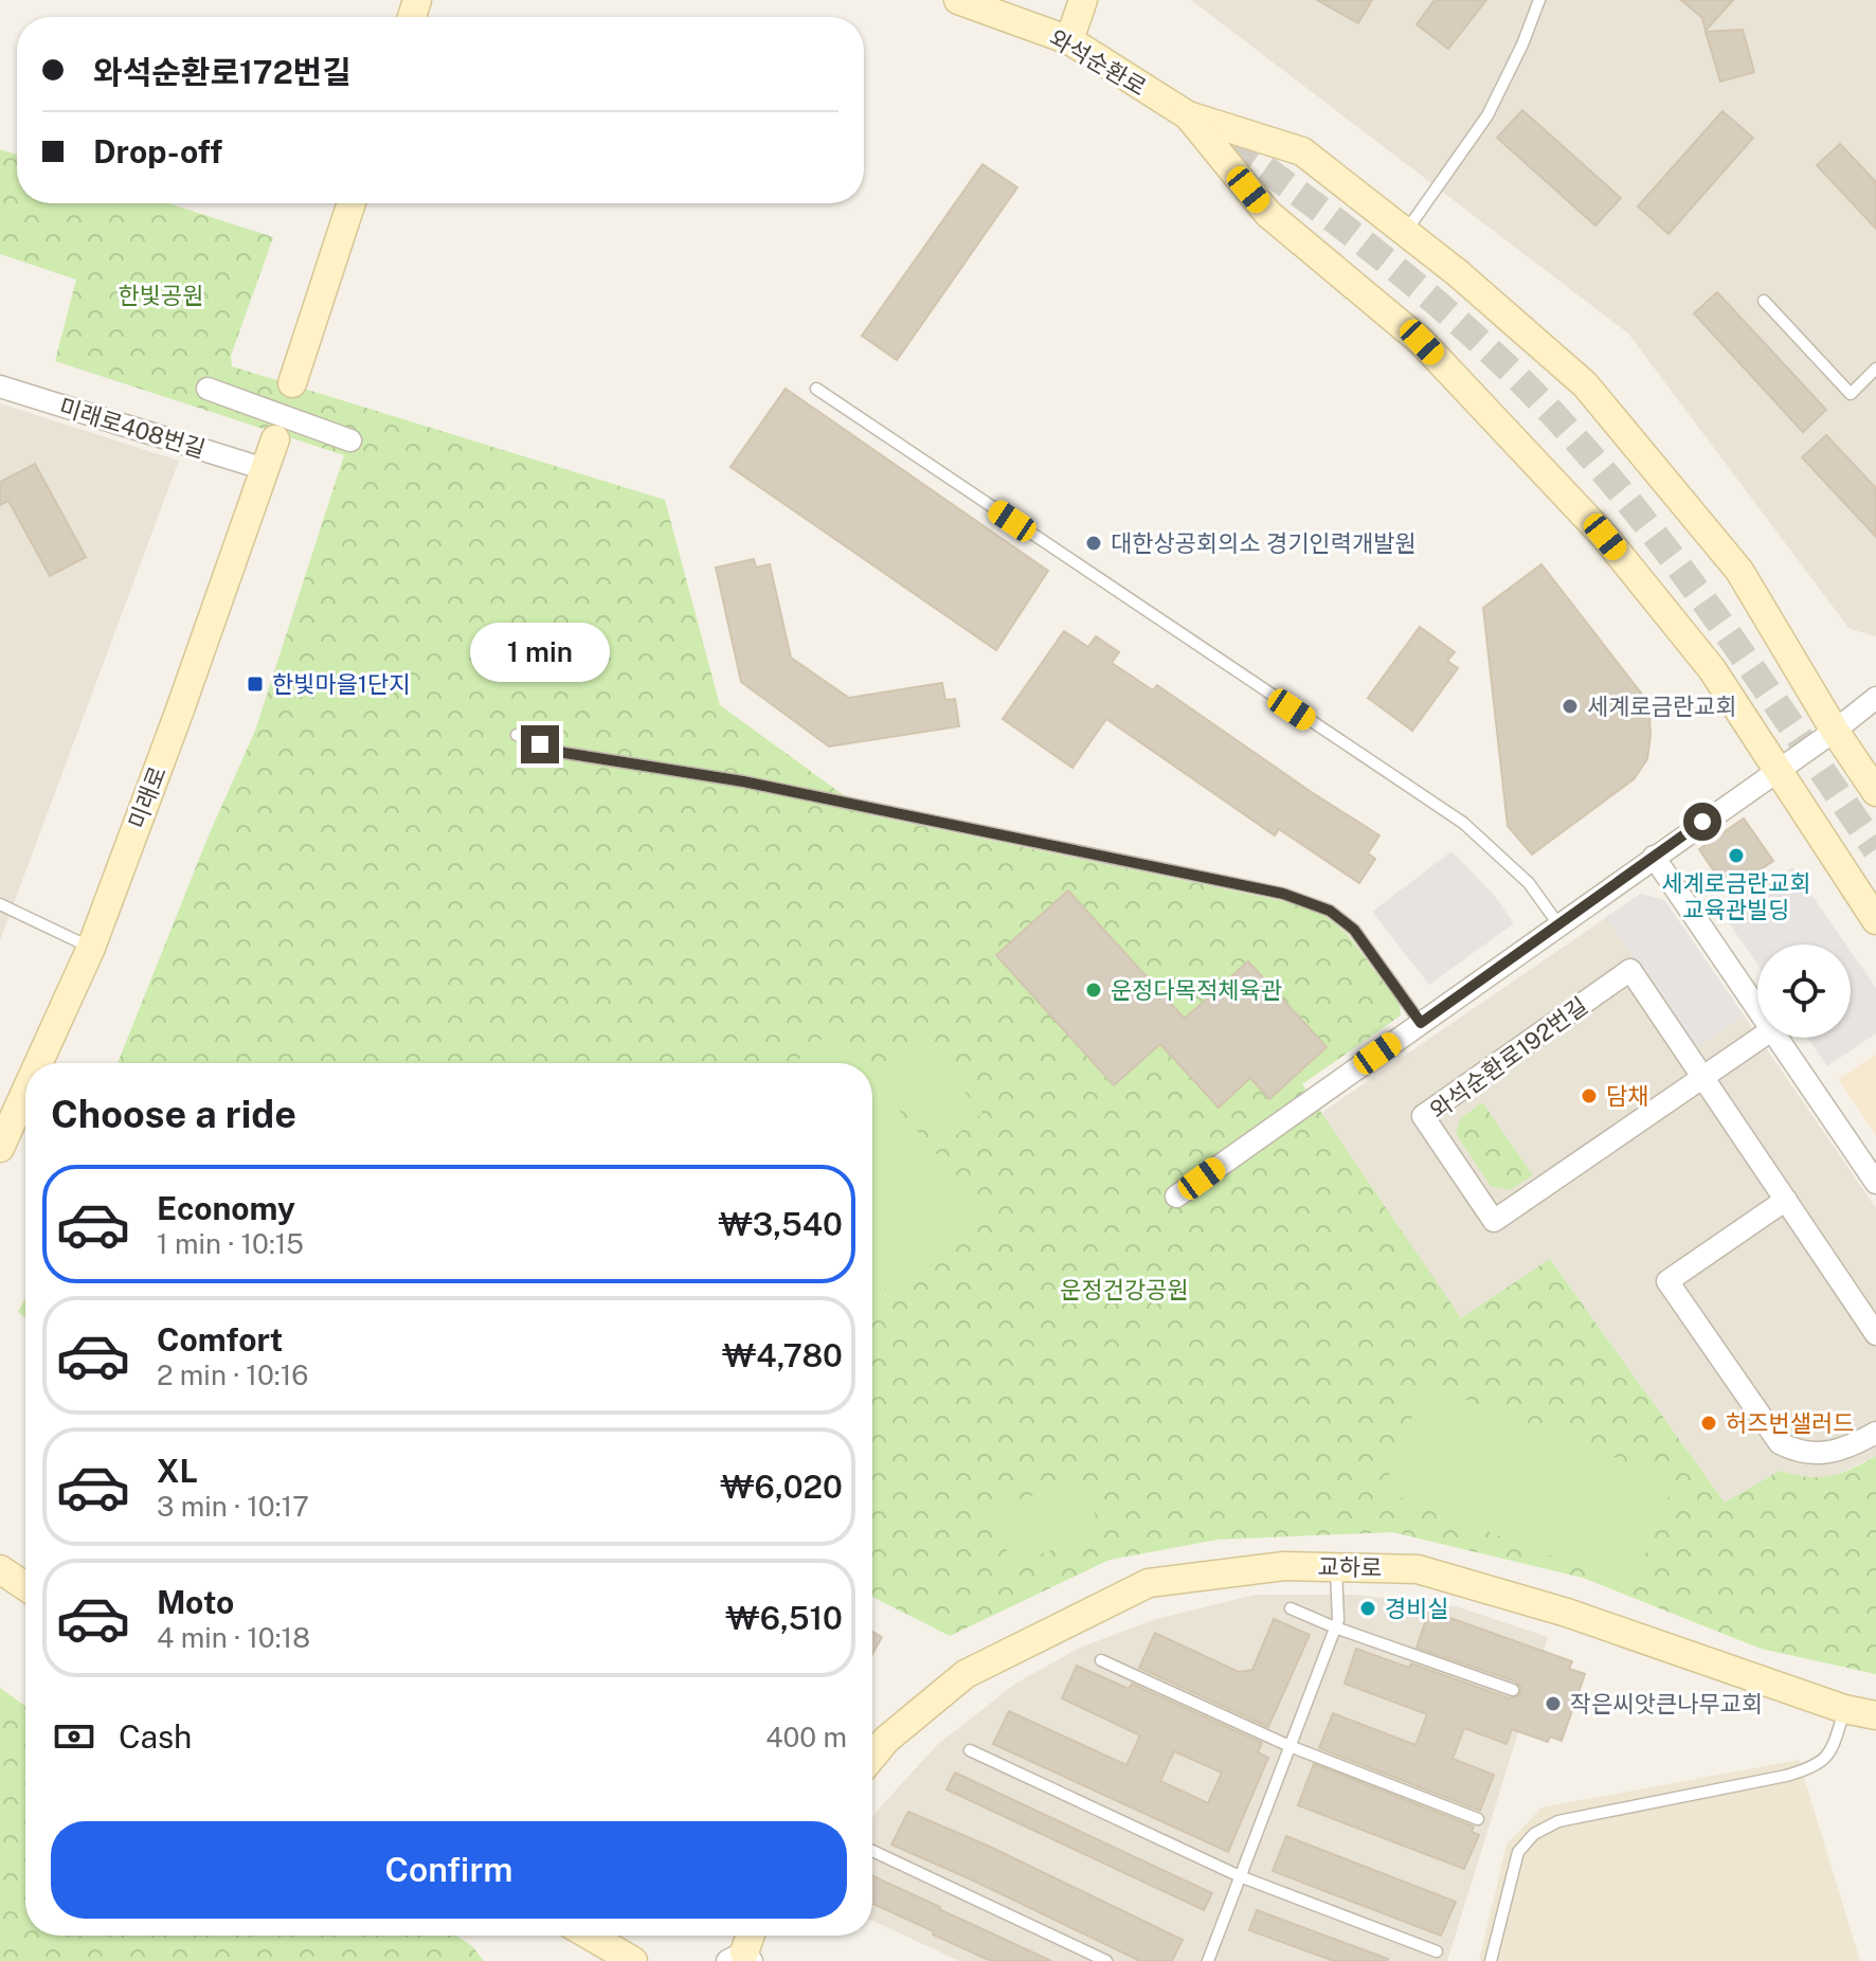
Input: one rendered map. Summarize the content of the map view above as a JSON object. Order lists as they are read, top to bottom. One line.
{"streets":{"street":["와석순환로","미래로408번길","미래로","와석순환로192번길","교하로"]},"crossings":[["미래로408번길","미래로"]],"parks":["한빛공원","운정건강공원"],"places":{"other":["대한상공회의소 경기인력개발원","세계로금란교회","세계로금란교회 교육관빌딩","운정다목적체육관","담채","허즈번샐러드","경비실","작은씨앗큰나무교회"],"transit":["한빛마을1단지"]},"page":{"banner":["와석순환로172번길","Drop-off"],"bubble":"1 min","heading":"Choose a ride","list":[{"name":"Economy","note":"1 min · 10:15","value":"₩3,540"},{"name":"Comfort","note":"2 min · 10:16","value":"₩4,780"},{"name":"XL","note":"3 min · 10:17","value":"₩6,020"},{"name":"Moto","note":"4 min · 10:18","value":"₩6,510"}],"pay":["Cash","400 m"],"buttons":"Confirm"}}
